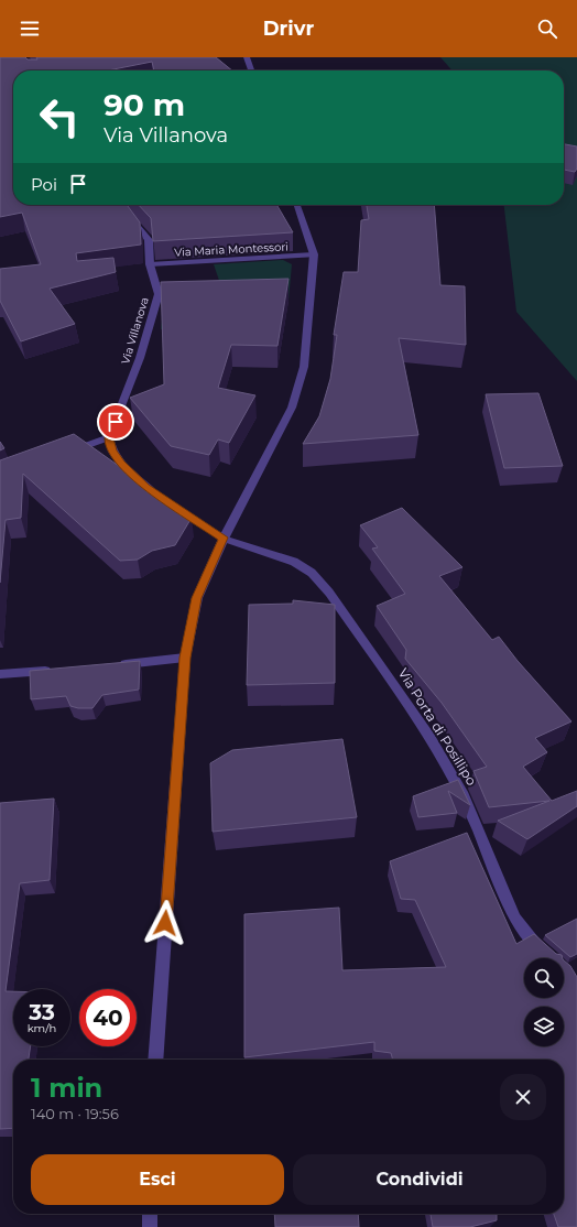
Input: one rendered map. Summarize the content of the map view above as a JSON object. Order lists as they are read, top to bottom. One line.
{"streets":{"street":["Via Maria Montessori","Via Villanova","Via Porta di Posillipo"]},"crossings":[["Via Maria Montessori","Via Villanova"]],"page":{"header":"Drivr","turn":["90 m","Via Villanova"],"then":"Poi","speed":"33 km/h","limit":"40","heading":["1 min","140 m · 19:56"],"buttons":["Esci","Condividi"]}}
